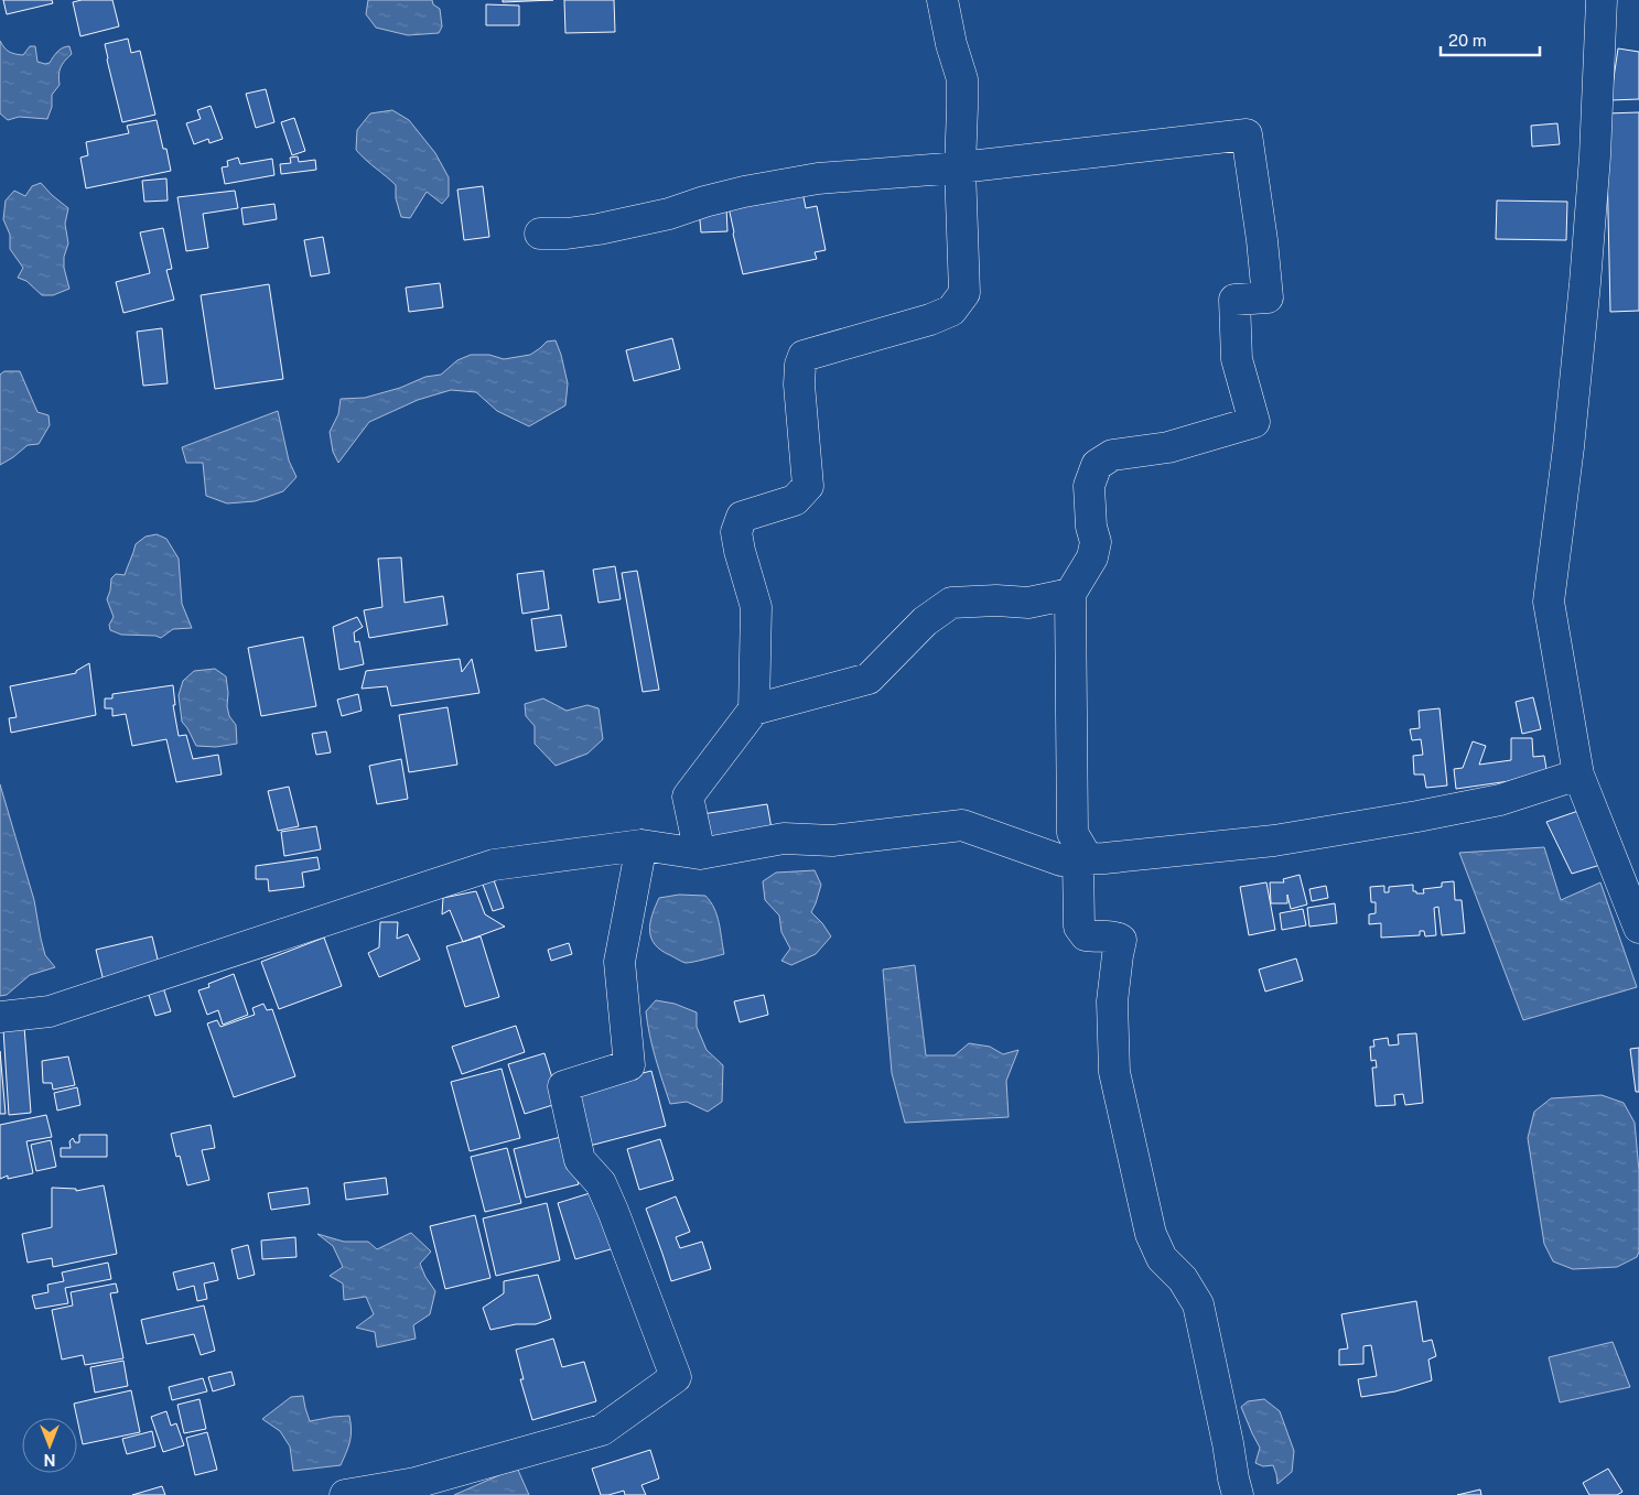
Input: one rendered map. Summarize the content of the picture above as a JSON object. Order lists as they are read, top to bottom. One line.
{"scale_bar":"20 m","north":"bottom"}
